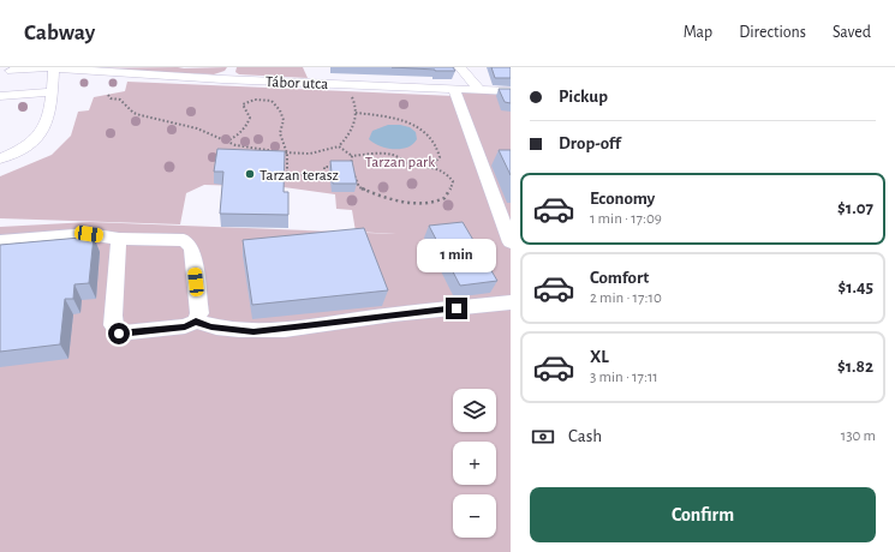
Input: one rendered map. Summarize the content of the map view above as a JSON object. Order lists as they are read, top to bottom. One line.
{"streets":{"street":["Tábor utca"]},"parks":["Tarzan park"],"places":["Tarzan terasz"],"page":{"header":"Cabway","nav":["Map","Directions","Saved"],"banner":["Pickup","Drop-off"],"list":[{"name":"Economy","note":"1 min · 17:09","value":"$1.07"},{"name":"Comfort","note":"2 min · 17:10","value":"$1.45"},{"name":"XL","note":"3 min · 17:11","value":"$1.82"}],"bubble":"1 min","map_buttons":["+","−"],"pay":["Cash","130 m"],"buttons":"Confirm"}}
